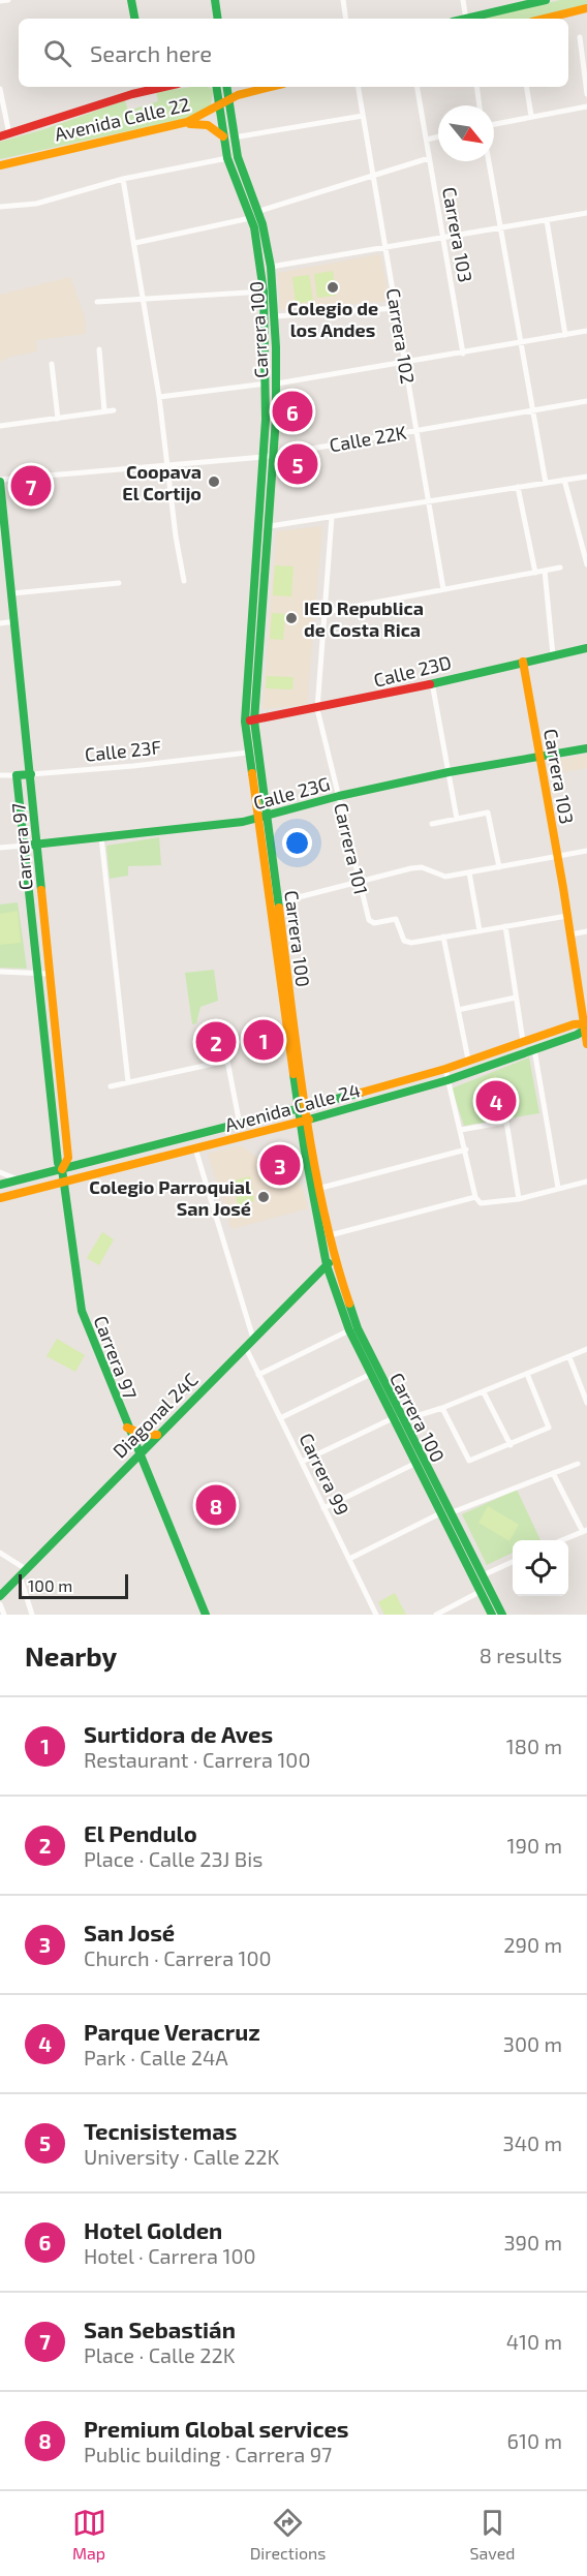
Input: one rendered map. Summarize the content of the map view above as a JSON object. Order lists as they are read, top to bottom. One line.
{"streets":{"main road":["Avenida Calle 22","Carrera 103","Carrera 100","Calle 23D","Calle 23F","Calle 23G","Carrera 97","Avenida Calle 24","Diagonal 24C"],"street":["Carrera 102","Calle 22K","Carrera 101","Carrera 99"]},"crossings":[["Avenida Calle 22","Carrera 100"],["Carrera 103","Calle 23D"],["Carrera 103","Calle 23G"],["Carrera 103","Avenida Calle 24"],["Carrera 100","Calle 22K"],["Carrera 100","Calle 23D"],["Carrera 100","Calle 23F"],["Carrera 100","Calle 23G"],["Carrera 100","Avenida Calle 24"],["Carrera 100","Diagonal 24C"],["Carrera 102","Calle 22K"],["Calle 22K","Carrera 97"],["Calle 23D","Carrera 101"],["Calle 23F","Carrera 97"],["Calle 23G","Carrera 97"],["Calle 23G","Carrera 101"],["Carrera 97","Avenida Calle 24"],["Carrera 97","Diagonal 24C"],["Diagonal 24C","Carrera 99"]],"places":["Colegio de los Andes","Coopava El Cortijo","IED Republica de Costa Rica","Colegio Parroquial San José"],"scale_bar":"100 m","north":"bottom right","page":{"search":"Search here","pins":["6","5","7","1","2","4","3","8"],"scale":"100 m","heading":["Nearby","8 results"],"list":[{"mark":"1","name":"Surtidora de Aves","note":"Restaurant · Carrera 100","value":"180 m"},{"mark":"2","name":"El Pendulo","note":"Place · Calle 23J Bis","value":"190 m"},{"mark":"3","name":"San José","note":"Church · Carrera 100","value":"290 m"},{"mark":"4","name":"Parque Veracruz","note":"Park · Calle 24A","value":"300 m"},{"mark":"5","name":"Tecnisistemas","note":"University · Calle 22K","value":"340 m"},{"mark":"6","name":"Hotel Golden","note":"Hotel · Carrera 100","value":"390 m"},{"mark":"7","name":"San Sebastián","note":"Place · Calle 22K","value":"410 m"},{"mark":"8","name":"Premium Global services","note":"Public building · Carrera 97","value":"610 m"}],"nav":["Map","Directions","Saved"]}}
